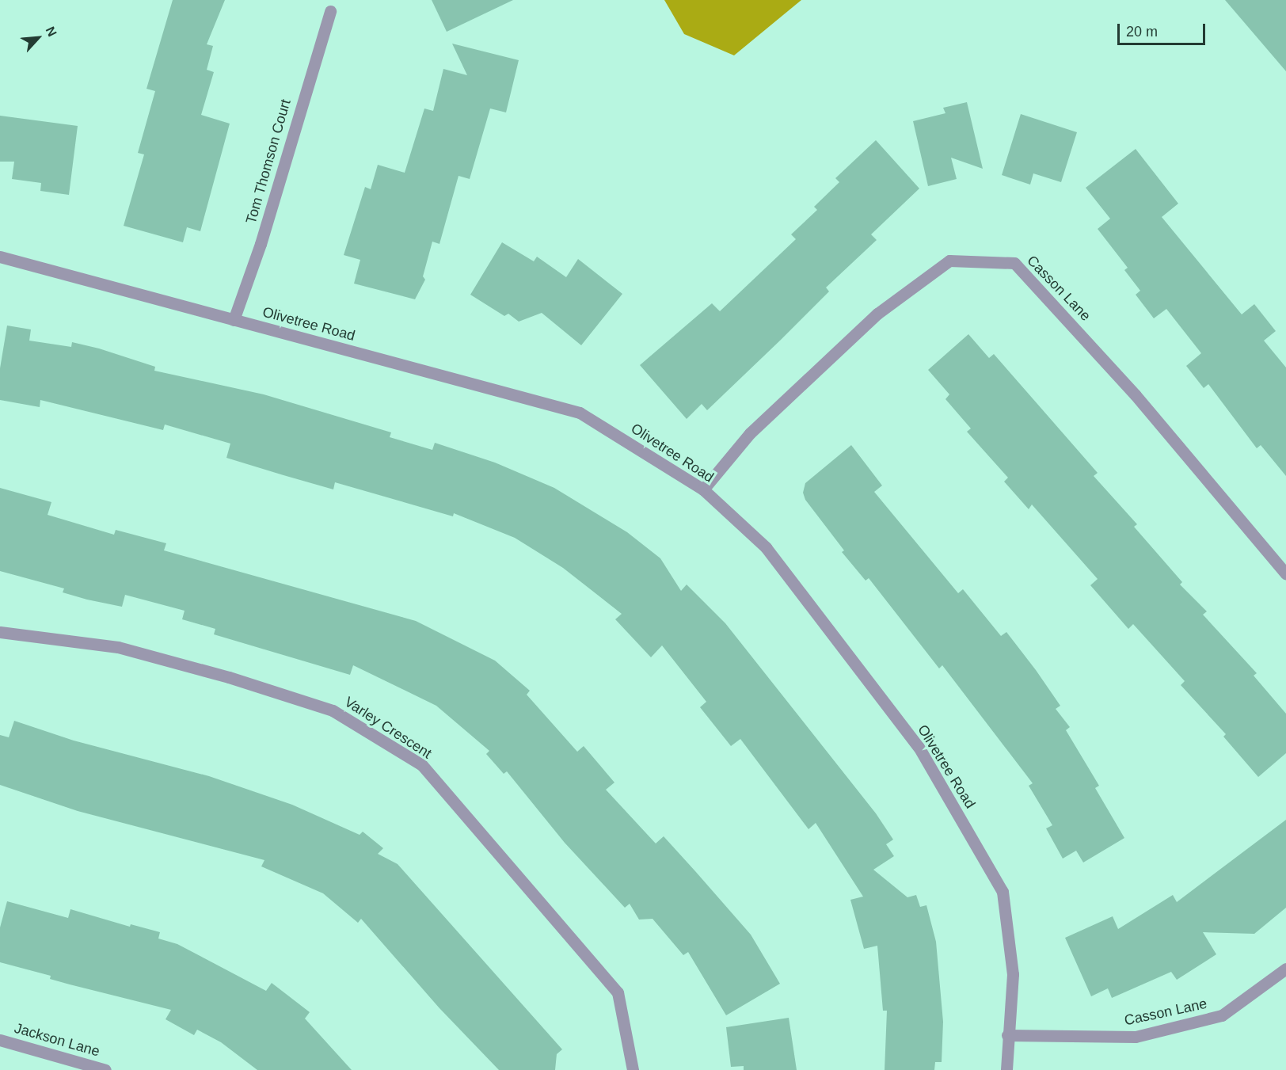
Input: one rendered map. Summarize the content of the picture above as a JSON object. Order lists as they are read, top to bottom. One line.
{"streets":{"street":["Tom Thomson Court","Casson Lane","Olivetree Road","Varley Crescent","Jackson Lane"]},"crossings":[["Tom Thomson Court","Olivetree Road"],["Casson Lane","Olivetree Road"]],"scale_bar":"20 m","north":"top right"}
